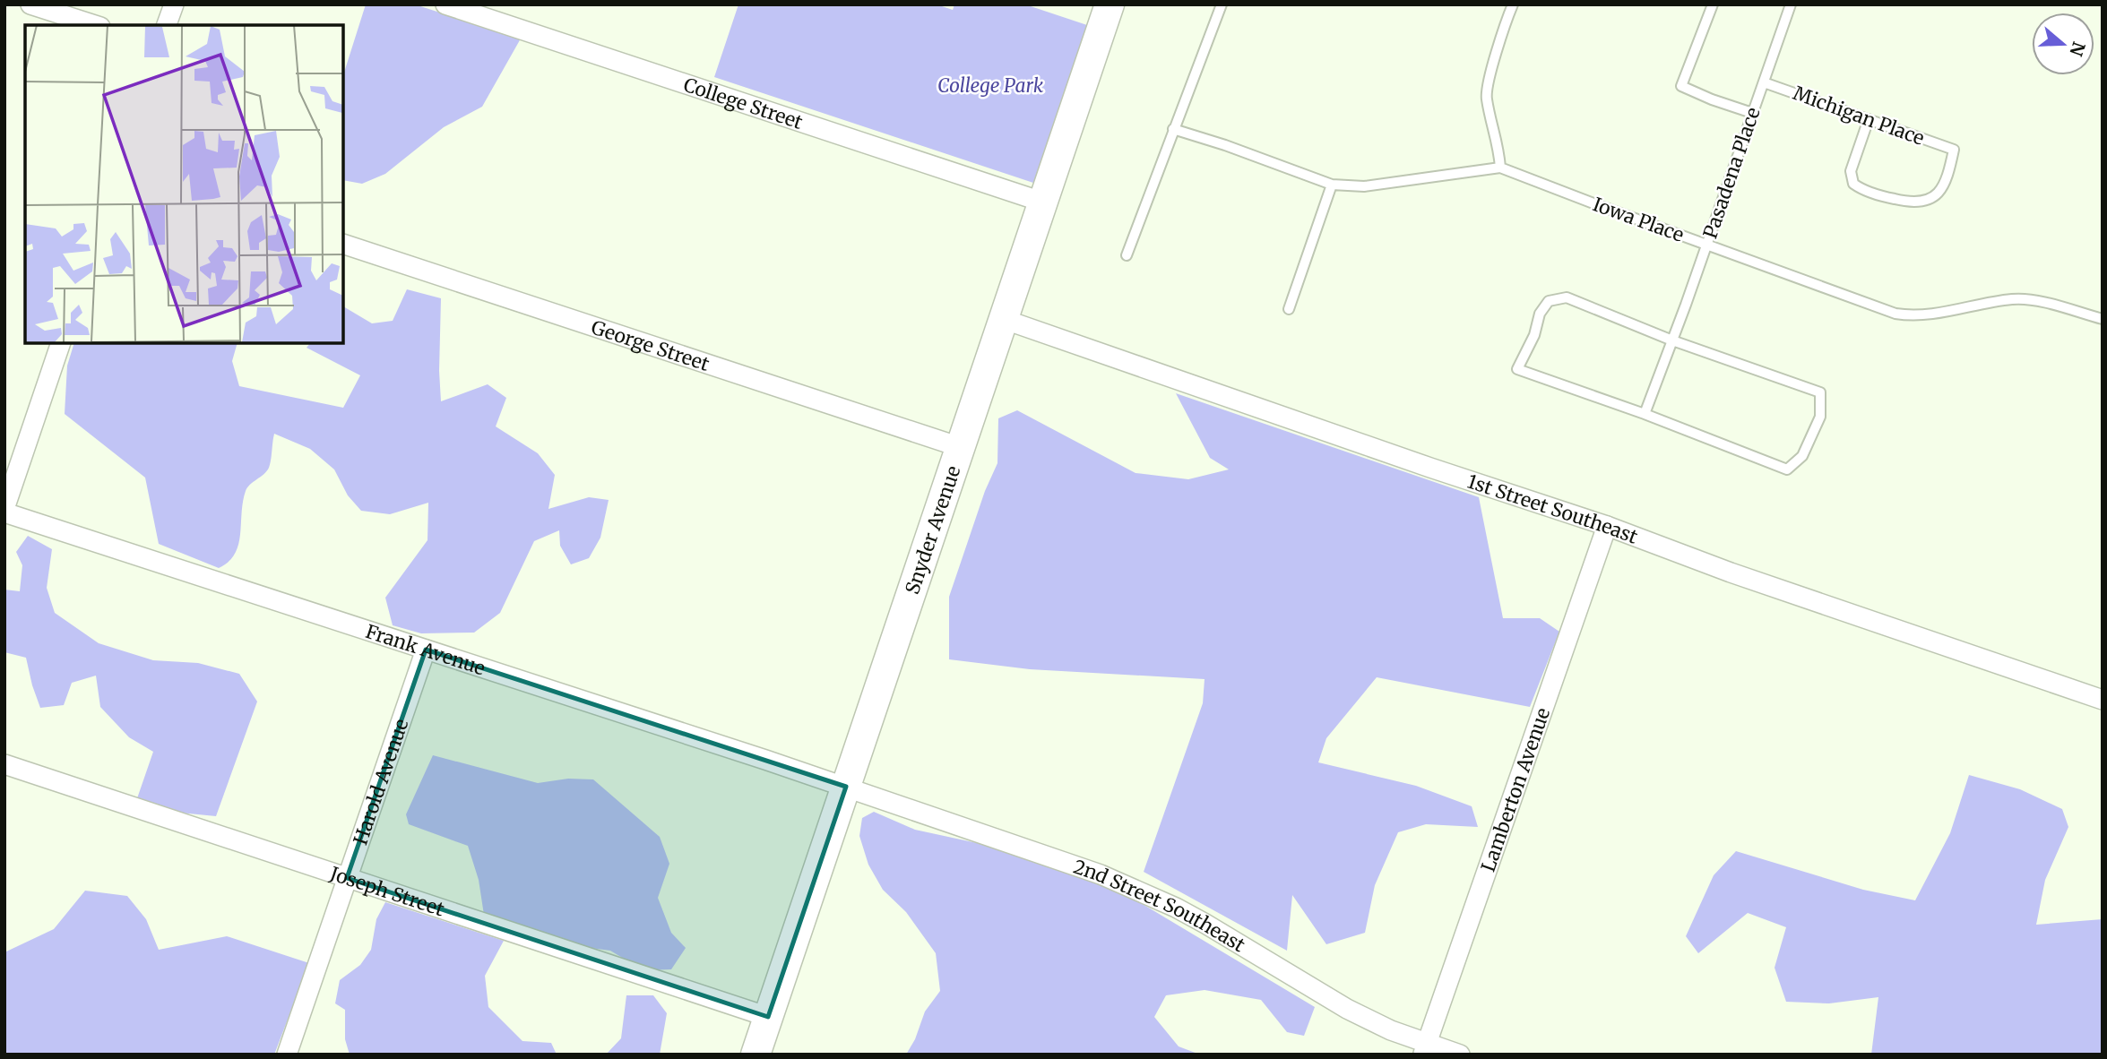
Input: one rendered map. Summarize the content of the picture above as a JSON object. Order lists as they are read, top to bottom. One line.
{"streets":{"main road":["Snyder Avenue"],"street":["College Street","George Street","1st Street Southeast","Frank Avenue","Harold Avenue","Lamberton Avenue","Joseph Street","2nd Street Southeast"],"lane":["Michigan Place","Pasadena Place","Iowa Place"]},"crossings":[["College Street","Snyder Avenue"],["Michigan Place","Pasadena Place"],["Pasadena Place","Iowa Place"],["George Street","Snyder Avenue"],["1st Street Southeast","Snyder Avenue"],["1st Street Southeast","Lamberton Avenue"],["Snyder Avenue","Frank Avenue"],["Snyder Avenue","Joseph Street"],["Snyder Avenue","2nd Street Southeast"],["Frank Avenue","Harold Avenue"],["Frank Avenue","2nd Street Southeast"],["Harold Avenue","Joseph Street"],["Lamberton Avenue","2nd Street Southeast"]],"parks":["College Park"],"north":"right"}
